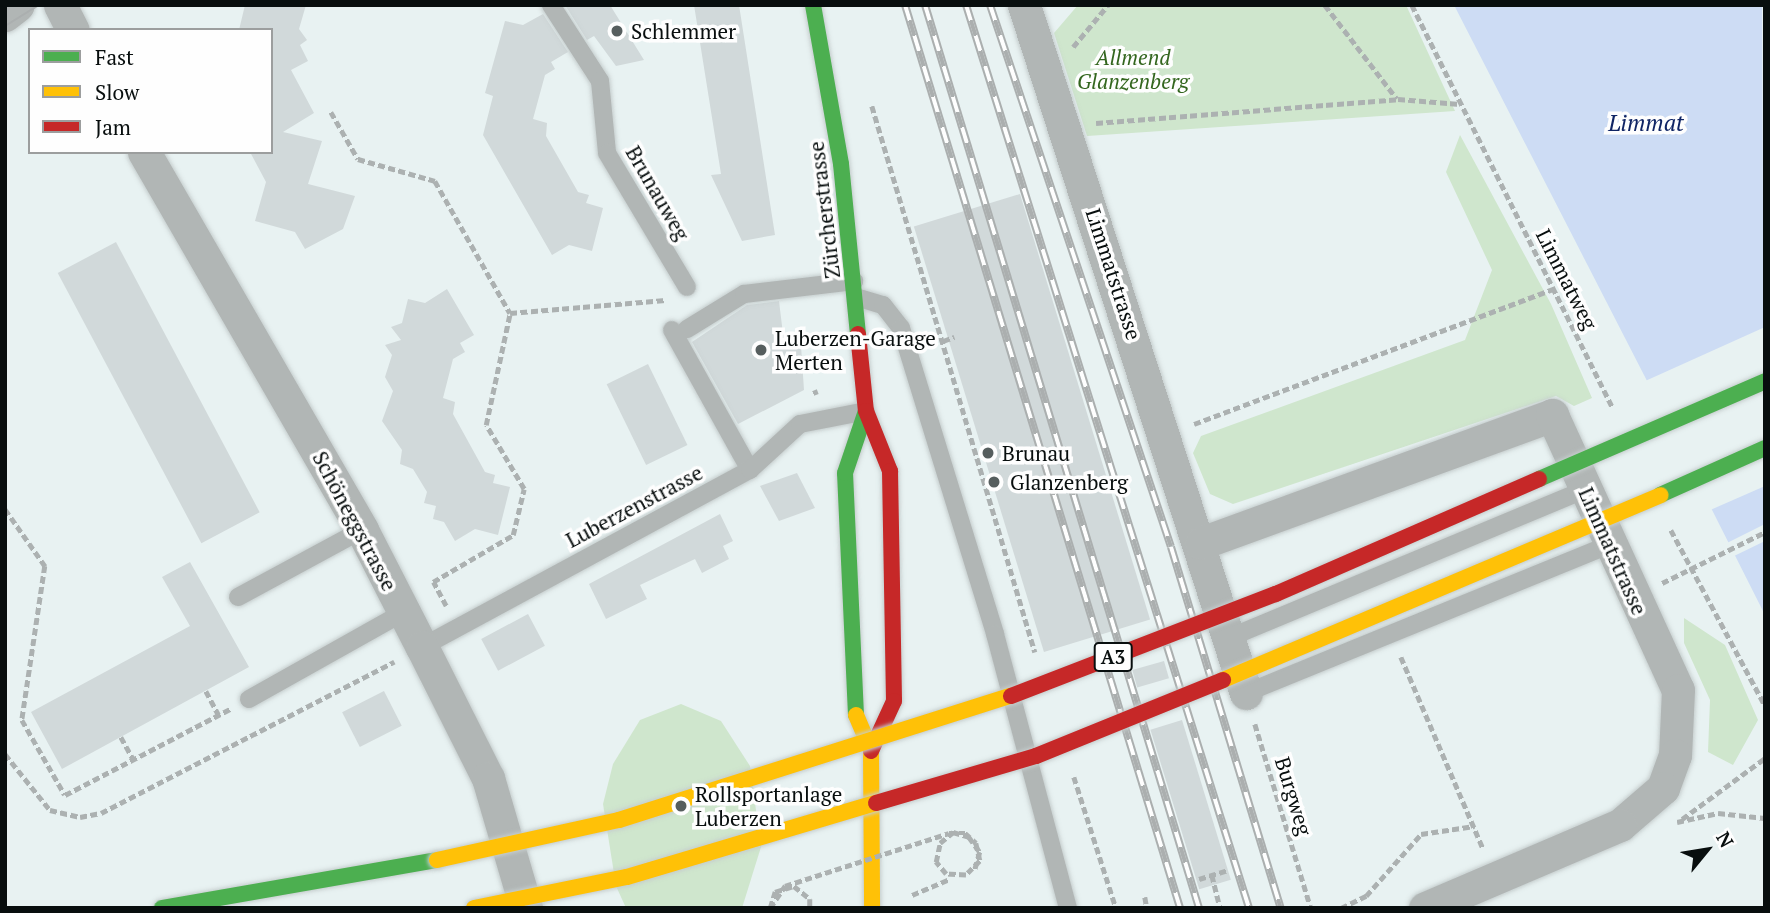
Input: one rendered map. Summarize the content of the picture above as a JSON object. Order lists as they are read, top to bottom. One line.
{"streets":{"main road":["Zürcherstrasse","A3"],"street":["Limmatstrasse","Schöneggstrasse"],"lane":["Brunauweg","Luberzenstrasse"],"path":["Limmatweg","Burgweg"]},"crossings":[["Zürcherstrasse","Luberzenstrasse"],["Limmatstrasse","Burgweg"],["Luberzenstrasse","Schöneggstrasse"]],"water":["Limmat"],"parks":["Allmend Glanzenberg"],"places":["Schlemmer","Luberzen-Garage Merten","Brunau","Glanzenberg","Rollsportanlage Luberzen"],"legend":["Fast","Slow","Jam"],"north":"top right"}
